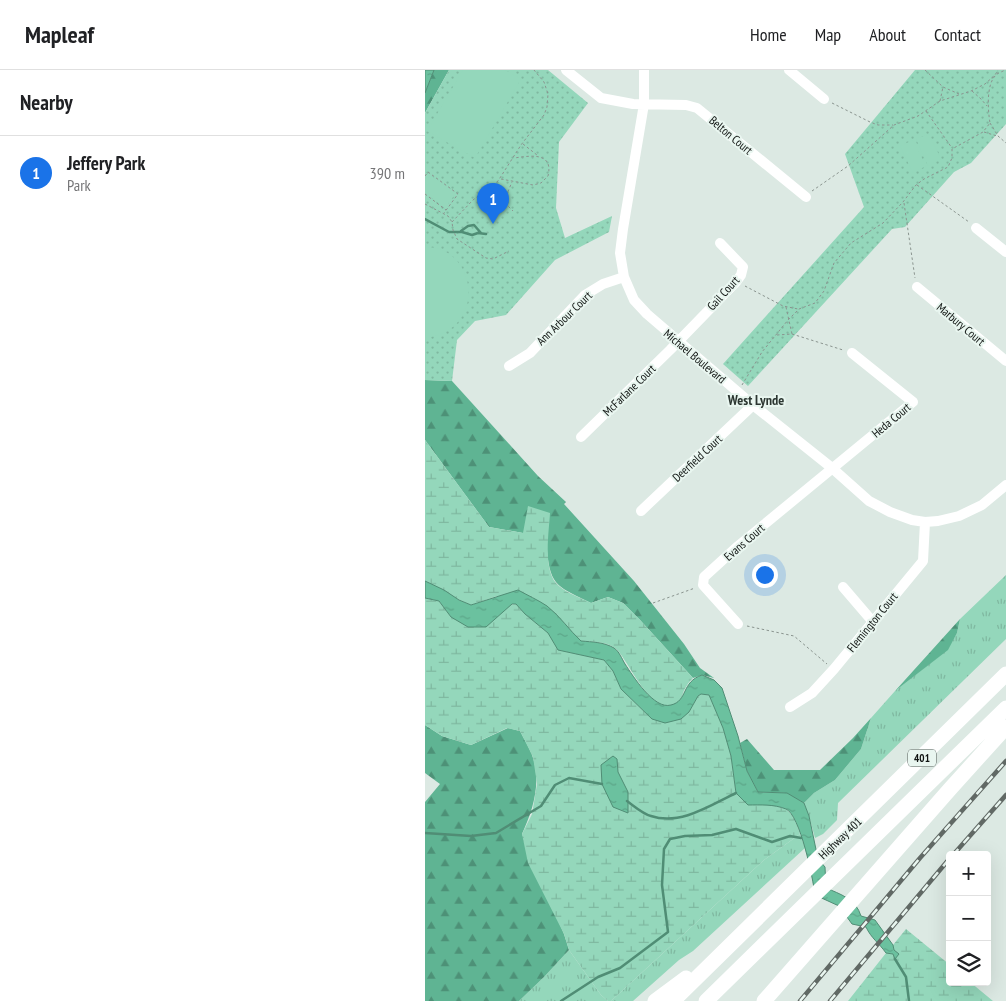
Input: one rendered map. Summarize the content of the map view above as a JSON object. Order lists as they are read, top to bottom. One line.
{"streets":{"highway":["401","Highway 401"],"street":["Belton Court","Gail Court","Ann Arbour Court","Marbury Court","Michael Boulevard","McFarlane Court","Heda Court","Deerfield Court","Evans Court","Flemington Court"]},"crossings":[["Belton Court","Michael Boulevard"],["Gail Court","Michael Boulevard"],["Gail Court","McFarlane Court"],["Ann Arbour Court","Michael Boulevard"],["Michael Boulevard","McFarlane Court"],["Michael Boulevard","Heda Court"],["Michael Boulevard","Deerfield Court"],["Michael Boulevard","Evans Court"],["Michael Boulevard","Flemington Court"],["Heda Court","Evans Court"]],"districts":["West Lynde"],"page":{"header":"Mapleaf","nav":["Home","Map","About","Contact"],"heading":"Nearby","list":[{"mark":"1","name":"Jeffery Park","note":"Park","value":"390 m"}],"pins":"1","map_buttons":["+","−"]}}
